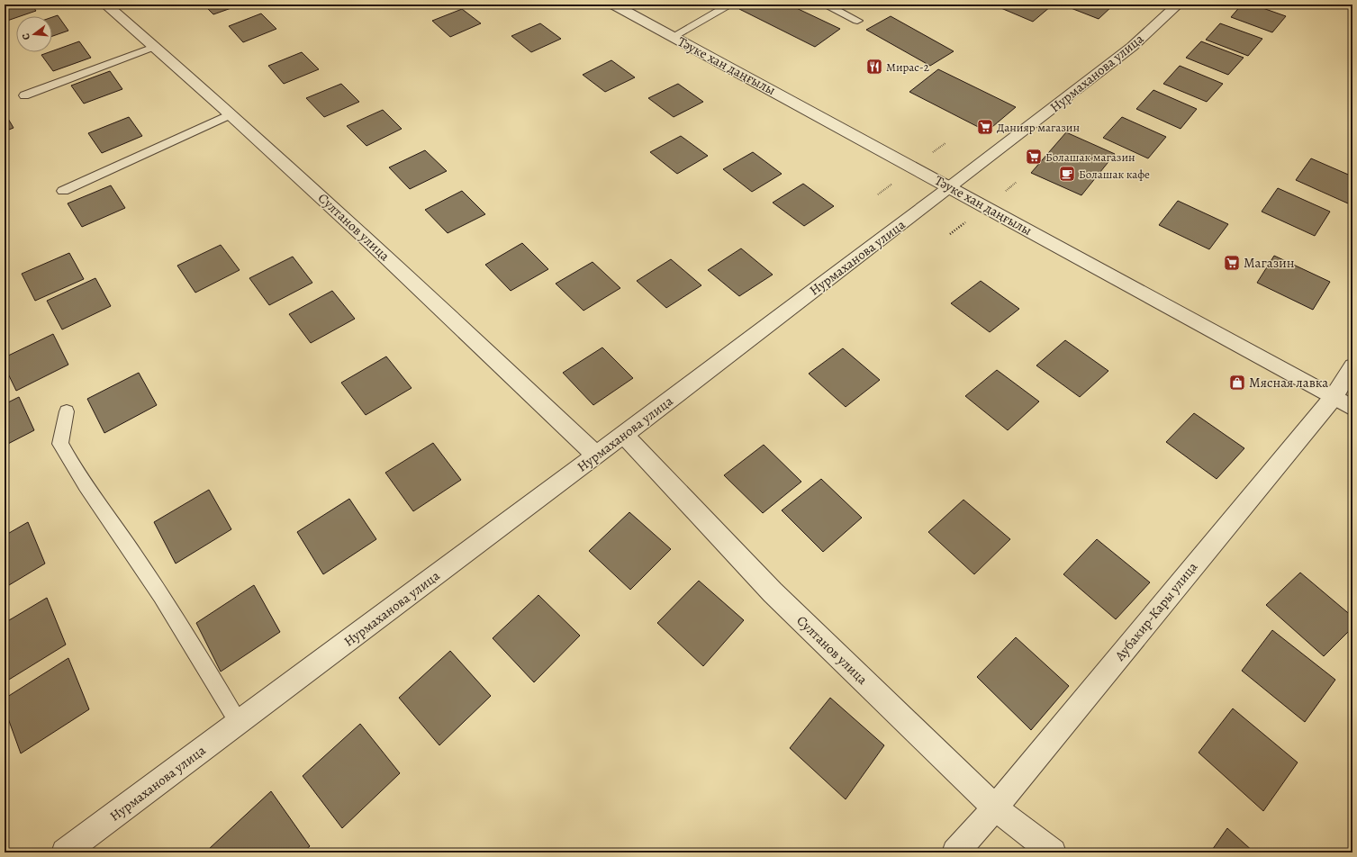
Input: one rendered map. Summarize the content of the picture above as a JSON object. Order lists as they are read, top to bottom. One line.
{"streets":{"street":["Тәуке хан даңғылы","Нурмаханова улица","Султанов улица","Аубакир-Кары улица"]},"crossings":[["Тәуке хан даңғылы","Нурмаханова улица"],["Тәуке хан даңғылы","Аубакир-Кары улица"],["Нурмаханова улица","Султанов улица"],["Султанов улица","Аубакир-Кары улица"]],"places":{"restaurant":["Мирас-2"],"supermarket":["Данияр магазин","Болашак магазин","Магазин"],"cafe":["Болашак кафе"],"shop":["Мясная лавка"]},"north":"left"}
